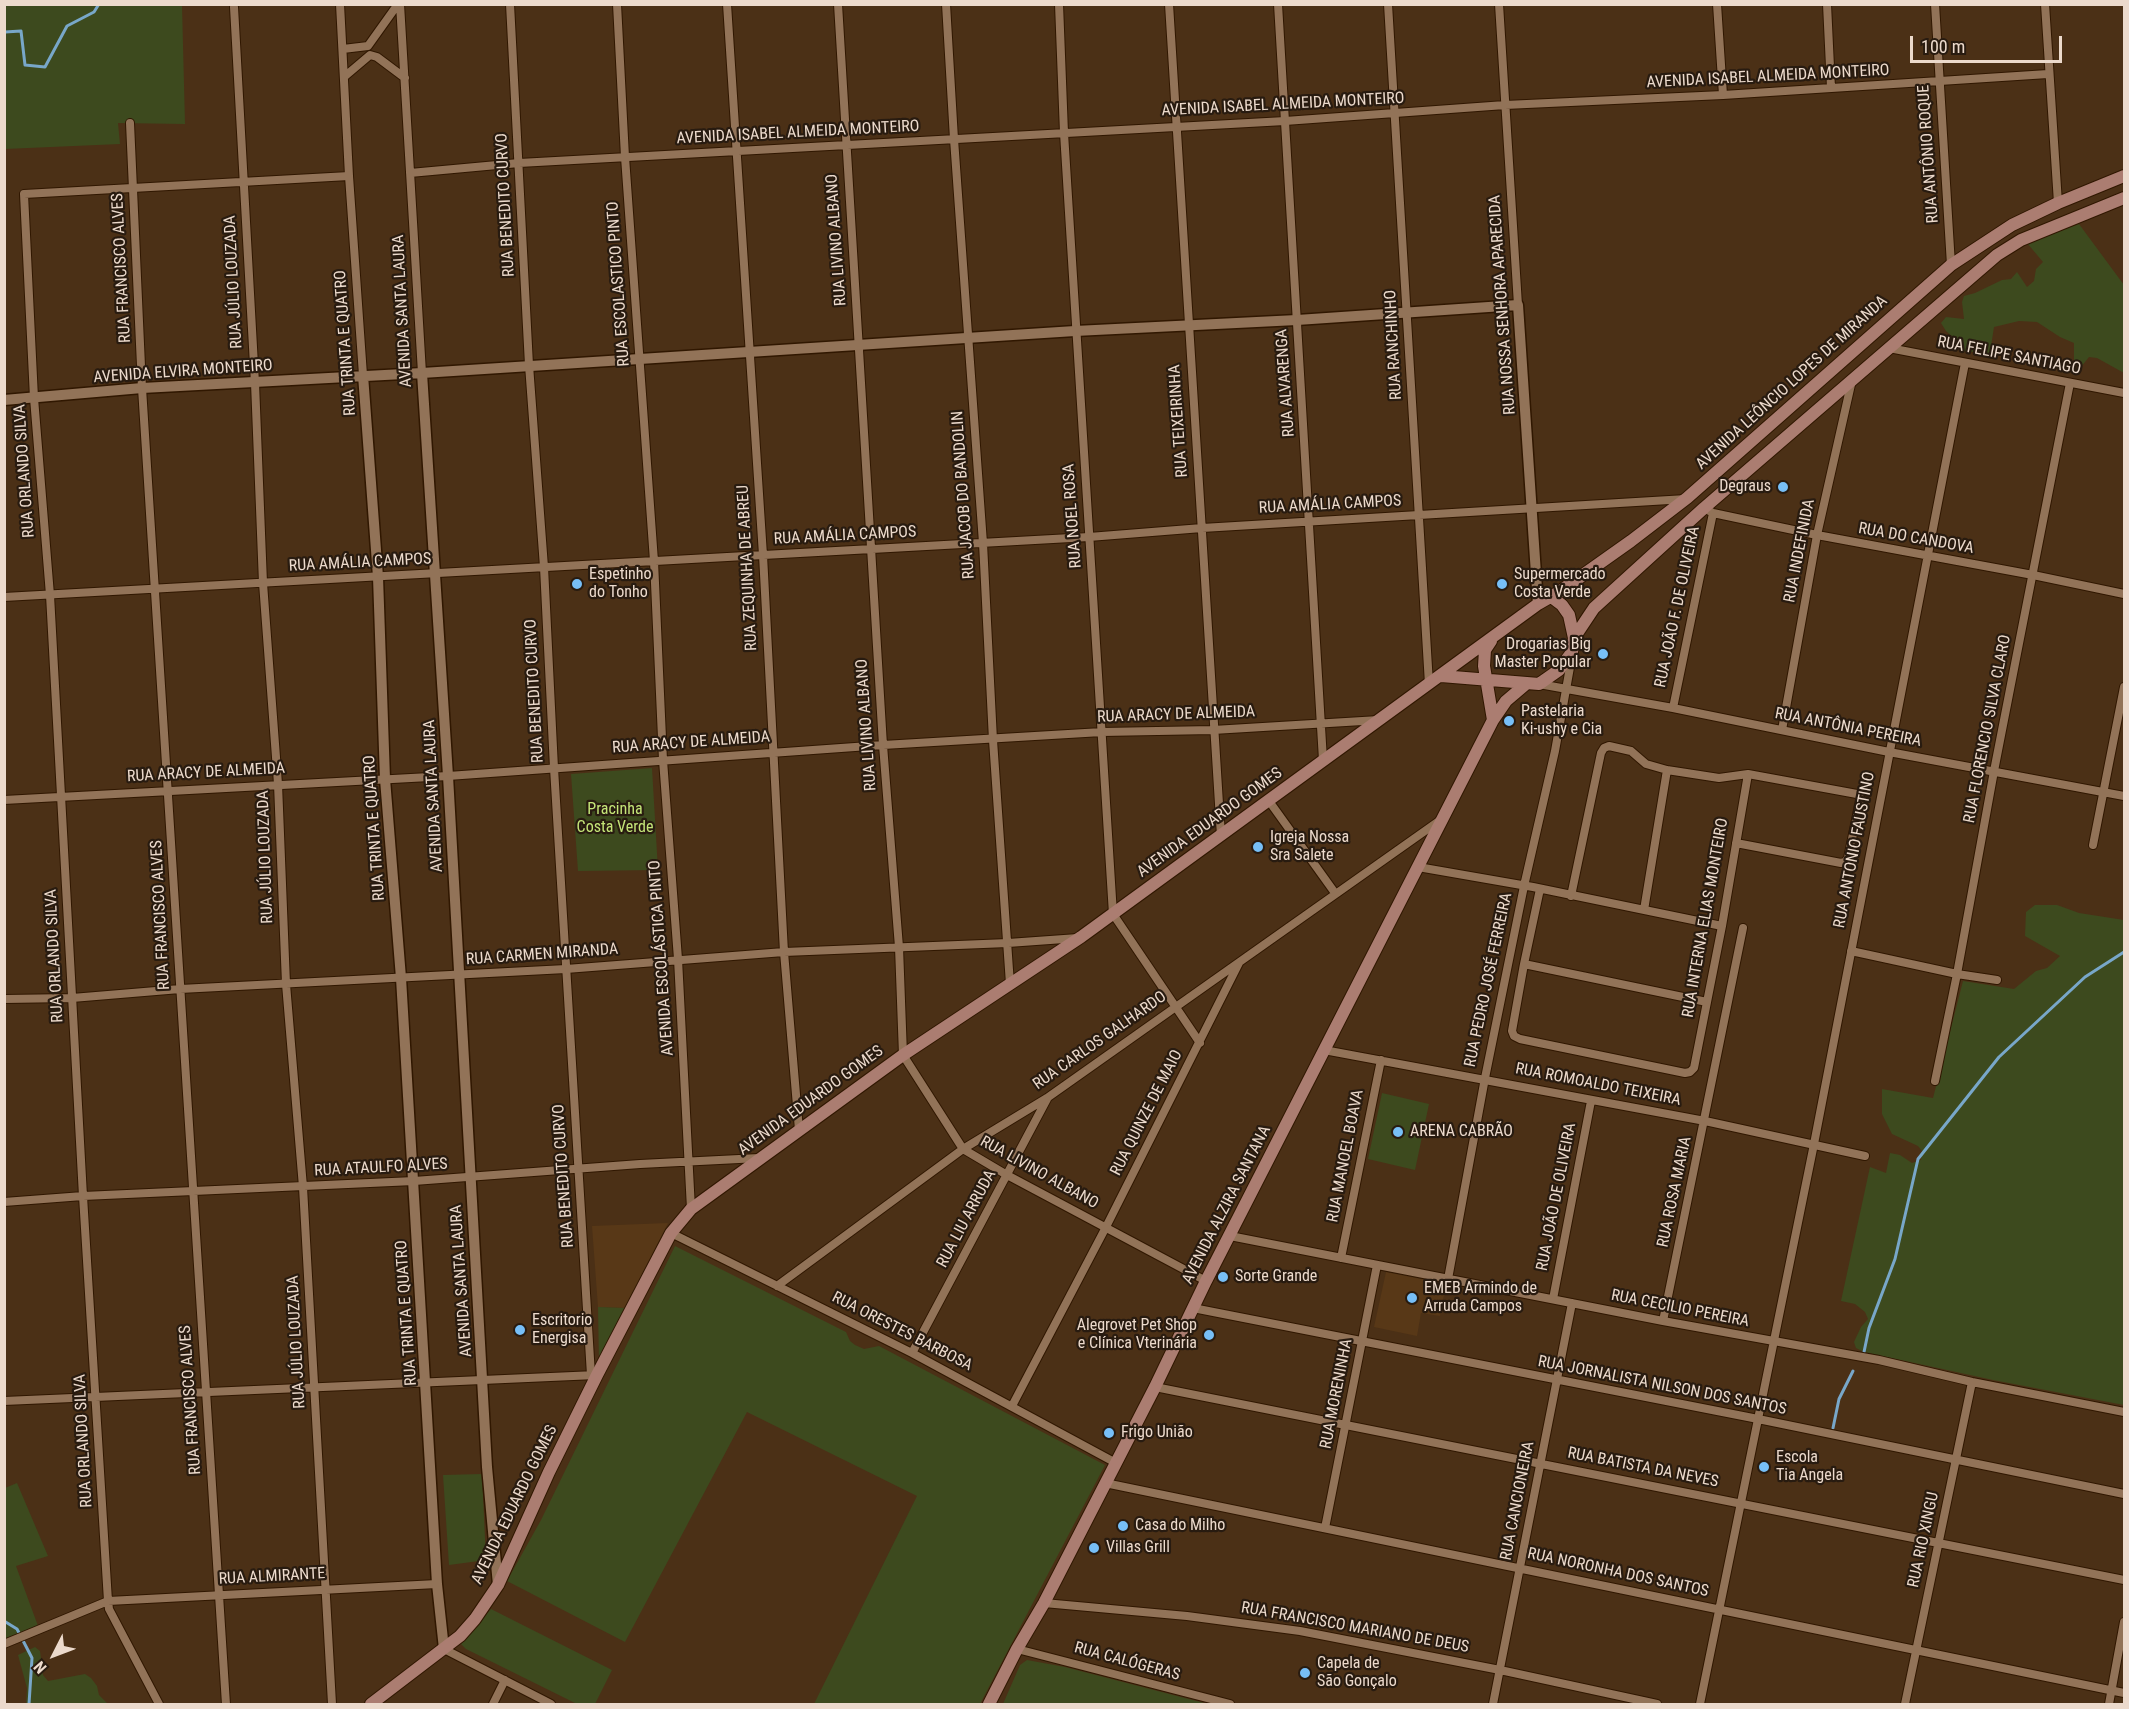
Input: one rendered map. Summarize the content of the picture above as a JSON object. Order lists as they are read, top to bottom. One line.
{"streets":{"main road":["AVENIDA LEÔNCIO LOPES DE MIRANDA","AVENIDA EDUARDO GOMES","AVENIDA ALZIRA SANTANA"],"street":["AVENIDA ISABEL ALMEIDA MONTEIRO","RUA ANTÔNIO ROQUE","RUA BENEDITO CURVO","RUA LIVINO ALBANO","RUA FRANCISCO ALVES","RUA JÚLIO LOUZADA","RUA ESCOLASTICO PINTO","RUA NOSSA SENHORA APARECIDA","AVENIDA SANTA LAURA","RUA TRINTA E QUATRO","RUA RANCHINHO","RUA FELIPE SANTIAGO","AVENIDA ELVIRA MONTEIRO","RUA ALVARENGA","RUA TEIXEIRINHA","RUA ORLANDO SILVA","RUA JACOB DO BANDOLIN","RUA AMÁLIA CAMPOS","RUA NOEL ROSA","RUA DO CANDOVA","RUA INDEFINIDA","RUA ZEQUINHA DE ABREU","RUA JOÃO F. DE OLIVEIRA","RUA ARACY DE ALMEIDA","RUA ANTÔNIA PEREIRA","RUA FLORENCIO SILVA CLARO","RUA ANTONIO FAUSTINO","RUA INTERNA ELIAS MONTEIRO","RUA CARMEN MIRANDA","AVENIDA ESCOLÁSTICA PINTO","RUA PEDRO JOSÉ FERREIRA","RUA CARLOS GALHARDO","RUA ROMOALDO TEIXEIRA","RUA QUINZE DE MAIO","RUA MANOEL BOAVA","RUA ATAULFO ALVES","RUA ROSA MARIA","RUA JOÃO DE OLIVEIRA","RUA LIU ARRUDA","RUA CECILIO PEREIRA","RUA ORESTES BARBOSA","RUA JORNALISTA NILSON DOS SANTOS","RUA MORENINHA","RUA BATISTA DA NEVES","RUA CANCIONEIRA","RUA RIO XINGU","RUA NORONHA DOS SANTOS","RUA ALMIRANTE","RUA FRANCISCO MARIANO DE DEUS","RUA CALÓGERAS"]},"crossings":[["AVENIDA ISABEL ALMEIDA MONTEIRO","RUA ANTÔNIO ROQUE"],["AVENIDA ISABEL ALMEIDA MONTEIRO","RUA BENEDITO CURVO"],["AVENIDA ISABEL ALMEIDA MONTEIRO","RUA LIVINO ALBANO"],["AVENIDA ISABEL ALMEIDA MONTEIRO","RUA ESCOLASTICO PINTO"],["AVENIDA ISABEL ALMEIDA MONTEIRO","RUA NOSSA SENHORA APARECIDA"],["AVENIDA ISABEL ALMEIDA MONTEIRO","AVENIDA SANTA LAURA"],["AVENIDA ISABEL ALMEIDA MONTEIRO","RUA RANCHINHO"],["AVENIDA ISABEL ALMEIDA MONTEIRO","RUA ALVARENGA"],["AVENIDA ISABEL ALMEIDA MONTEIRO","RUA TEIXEIRINHA"],["AVENIDA ISABEL ALMEIDA MONTEIRO","RUA JACOB DO BANDOLIN"],["AVENIDA ISABEL ALMEIDA MONTEIRO","RUA NOEL ROSA"],["AVENIDA ISABEL ALMEIDA MONTEIRO","RUA ZEQUINHA DE ABREU"],["RUA ANTÔNIO ROQUE","AVENIDA LEÔNCIO LOPES DE MIRANDA"],["RUA BENEDITO CURVO","RUA AMÁLIA CAMPOS"],["RUA BENEDITO CURVO","RUA ARACY DE ALMEIDA"],["RUA BENEDITO CURVO","AVENIDA EDUARDO GOMES"],["RUA BENEDITO CURVO","RUA CARMEN MIRANDA"],["RUA BENEDITO CURVO","RUA ATAULFO ALVES"],["RUA LIVINO ALBANO","RUA AMÁLIA CAMPOS"],["RUA LIVINO ALBANO","RUA ARACY DE ALMEIDA"],["RUA LIVINO ALBANO","AVENIDA EDUARDO GOMES"],["RUA LIVINO ALBANO","RUA CARMEN MIRANDA"],["RUA LIVINO ALBANO","RUA CARLOS GALHARDO"],["RUA LIVINO ALBANO","RUA QUINZE DE MAIO"],["RUA LIVINO ALBANO","AVENIDA ALZIRA SANTANA"],["RUA LIVINO ALBANO","RUA LIU ARRUDA"],["RUA FRANCISCO ALVES","AVENIDA ELVIRA MONTEIRO"],["RUA FRANCISCO ALVES","RUA ORLANDO SILVA"],["RUA FRANCISCO ALVES","RUA AMÁLIA CAMPOS"],["RUA FRANCISCO ALVES","RUA ARACY DE ALMEIDA"],["RUA FRANCISCO ALVES","RUA CARMEN MIRANDA"],["RUA FRANCISCO ALVES","RUA ATAULFO ALVES"],["RUA FRANCISCO ALVES","RUA ALMIRANTE"],["RUA JÚLIO LOUZADA","AVENIDA ELVIRA MONTEIRO"],["RUA JÚLIO LOUZADA","RUA AMÁLIA CAMPOS"],["RUA JÚLIO LOUZADA","RUA ARACY DE ALMEIDA"],["RUA JÚLIO LOUZADA","RUA CARMEN MIRANDA"],["RUA JÚLIO LOUZADA","RUA ATAULFO ALVES"],["RUA JÚLIO LOUZADA","RUA ALMIRANTE"],["RUA ESCOLASTICO PINTO","RUA AMÁLIA CAMPOS"],["RUA ESCOLASTICO PINTO","AVENIDA ESCOLÁSTICA PINTO"],["RUA NOSSA SENHORA APARECIDA","AVENIDA LEÔNCIO LOPES DE MIRANDA"],["RUA NOSSA SENHORA APARECIDA","RUA AMÁLIA CAMPOS"],["RUA NOSSA SENHORA APARECIDA","RUA ANTÔNIA PEREIRA"],["RUA NOSSA SENHORA APARECIDA","AVENIDA EDUARDO GOMES"],["RUA NOSSA SENHORA APARECIDA","RUA PEDRO JOSÉ FERREIRA"],["AVENIDA SANTA LAURA","RUA AMÁLIA CAMPOS"],["AVENIDA SANTA LAURA","RUA ARACY DE ALMEIDA"],["AVENIDA SANTA LAURA","AVENIDA EDUARDO GOMES"],["AVENIDA SANTA LAURA","RUA CARMEN MIRANDA"],["AVENIDA SANTA LAURA","RUA ATAULFO ALVES"],["RUA TRINTA E QUATRO","AVENIDA ELVIRA MONTEIRO"],["RUA TRINTA E QUATRO","RUA AMÁLIA CAMPOS"],["RUA TRINTA E QUATRO","RUA ARACY DE ALMEIDA"],["RUA TRINTA E QUATRO","AVENIDA EDUARDO GOMES"],["RUA TRINTA E QUATRO","RUA CARMEN MIRANDA"],["RUA TRINTA E QUATRO","RUA ATAULFO ALVES"],["RUA TRINTA E QUATRO","RUA ALMIRANTE"],["RUA RANCHINHO","RUA AMÁLIA CAMPOS"],["RUA RANCHINHO","AVENIDA EDUARDO GOMES"],["RUA FELIPE SANTIAGO","AVENIDA LEÔNCIO LOPES DE MIRANDA"],["RUA FELIPE SANTIAGO","RUA FLORENCIO SILVA CLARO"],["RUA FELIPE SANTIAGO","RUA ANTONIO FAUSTINO"],["AVENIDA ELVIRA MONTEIRO","RUA ORLANDO SILVA"],["RUA ALVARENGA","RUA AMÁLIA CAMPOS"],["RUA ALVARENGA","RUA ARACY DE ALMEIDA"],["RUA ALVARENGA","AVENIDA EDUARDO GOMES"],["AVENIDA LEÔNCIO LOPES DE MIRANDA","RUA AMÁLIA CAMPOS"],["AVENIDA LEÔNCIO LOPES DE MIRANDA","RUA DO CANDOVA"],["AVENIDA LEÔNCIO LOPES DE MIRANDA","RUA INDEFINIDA"],["AVENIDA LEÔNCIO LOPES DE MIRANDA","RUA JOÃO F. DE OLIVEIRA"],["AVENIDA LEÔNCIO LOPES DE MIRANDA","RUA ANTÔNIA PEREIRA"],["AVENIDA LEÔNCIO LOPES DE MIRANDA","AVENIDA EDUARDO GOMES"],["AVENIDA LEÔNCIO LOPES DE MIRANDA","RUA PEDRO JOSÉ FERREIRA"],["RUA TEIXEIRINHA","RUA AMÁLIA CAMPOS"],["RUA TEIXEIRINHA","RUA ARACY DE ALMEIDA"],["RUA TEIXEIRINHA","AVENIDA EDUARDO GOMES"],["RUA ORLANDO SILVA","RUA AMÁLIA CAMPOS"],["RUA ORLANDO SILVA","RUA ARACY DE ALMEIDA"],["RUA ORLANDO SILVA","RUA CARMEN MIRANDA"],["RUA ORLANDO SILVA","RUA ATAULFO ALVES"],["RUA ORLANDO SILVA","RUA ALMIRANTE"],["RUA JACOB DO BANDOLIN","RUA AMÁLIA CAMPOS"],["RUA JACOB DO BANDOLIN","RUA ARACY DE ALMEIDA"],["RUA JACOB DO BANDOLIN","AVENIDA EDUARDO GOMES"],["RUA JACOB DO BANDOLIN","RUA CARMEN MIRANDA"],["RUA AMÁLIA CAMPOS","RUA NOEL ROSA"],["RUA AMÁLIA CAMPOS","RUA ZEQUINHA DE ABREU"],["RUA AMÁLIA CAMPOS","AVENIDA ESCOLÁSTICA PINTO"],["RUA NOEL ROSA","RUA ARACY DE ALMEIDA"],["RUA NOEL ROSA","AVENIDA EDUARDO GOMES"],["RUA DO CANDOVA","RUA INDEFINIDA"],["RUA DO CANDOVA","RUA JOÃO F. DE OLIVEIRA"],["RUA DO CANDOVA","RUA FLORENCIO SILVA CLARO"],["RUA DO CANDOVA","RUA ANTONIO FAUSTINO"],["RUA INDEFINIDA","RUA ANTÔNIA PEREIRA"],["RUA ZEQUINHA DE ABREU","RUA ARACY DE ALMEIDA"],["RUA ZEQUINHA DE ABREU","AVENIDA EDUARDO GOMES"],["RUA ZEQUINHA DE ABREU","RUA CARMEN MIRANDA"],["RUA JOÃO F. DE OLIVEIRA","RUA ANTÔNIA PEREIRA"],["RUA ARACY DE ALMEIDA","AVENIDA EDUARDO GOMES"],["RUA ARACY DE ALMEIDA","AVENIDA ESCOLÁSTICA PINTO"],["RUA ANTÔNIA PEREIRA","RUA FLORENCIO SILVA CLARO"],["RUA ANTÔNIA PEREIRA","AVENIDA EDUARDO GOMES"],["RUA ANTÔNIA PEREIRA","RUA ANTONIO FAUSTINO"],["RUA ANTÔNIA PEREIRA","RUA PEDRO JOSÉ FERREIRA"],["AVENIDA EDUARDO GOMES","RUA CARMEN MIRANDA"],["AVENIDA EDUARDO GOMES","AVENIDA ESCOLÁSTICA PINTO"],["AVENIDA EDUARDO GOMES","RUA PEDRO JOSÉ FERREIRA"],["AVENIDA EDUARDO GOMES","RUA ATAULFO ALVES"],["AVENIDA EDUARDO GOMES","RUA ORESTES BARBOSA"],["RUA ANTONIO FAUSTINO","RUA ROMOALDO TEIXEIRA"],["RUA ANTONIO FAUSTINO","RUA CECILIO PEREIRA"],["RUA ANTONIO FAUSTINO","RUA JORNALISTA NILSON DOS SANTOS"],["RUA ANTONIO FAUSTINO","RUA BATISTA DA NEVES"],["RUA ANTONIO FAUSTINO","RUA NORONHA DOS SANTOS"],["RUA CARMEN MIRANDA","AVENIDA ESCOLÁSTICA PINTO"],["AVENIDA ESCOLÁSTICA PINTO","RUA ATAULFO ALVES"],["RUA PEDRO JOSÉ FERREIRA","RUA ROMOALDO TEIXEIRA"],["RUA PEDRO JOSÉ FERREIRA","RUA CECILIO PEREIRA"],["RUA CARLOS GALHARDO","RUA QUINZE DE MAIO"],["RUA CARLOS GALHARDO","AVENIDA ALZIRA SANTANA"],["RUA CARLOS GALHARDO","RUA LIU ARRUDA"],["RUA CARLOS GALHARDO","RUA ORESTES BARBOSA"],["RUA ROMOALDO TEIXEIRA","RUA MANOEL BOAVA"],["RUA ROMOALDO TEIXEIRA","RUA ROSA MARIA"],["RUA ROMOALDO TEIXEIRA","RUA JOÃO DE OLIVEIRA"],["RUA ROMOALDO TEIXEIRA","AVENIDA ALZIRA SANTANA"],["RUA QUINZE DE MAIO","RUA ORESTES BARBOSA"],["RUA MANOEL BOAVA","RUA CECILIO PEREIRA"],["RUA ROSA MARIA","RUA CECILIO PEREIRA"],["RUA JOÃO DE OLIVEIRA","RUA CECILIO PEREIRA"],["AVENIDA ALZIRA SANTANA","RUA CECILIO PEREIRA"],["AVENIDA ALZIRA SANTANA","RUA ORESTES BARBOSA"],["AVENIDA ALZIRA SANTANA","RUA JORNALISTA NILSON DOS SANTOS"],["AVENIDA ALZIRA SANTANA","RUA BATISTA DA NEVES"],["AVENIDA ALZIRA SANTANA","RUA NORONHA DOS SANTOS"],["AVENIDA ALZIRA SANTANA","RUA FRANCISCO MARIANO DE DEUS"],["AVENIDA ALZIRA SANTANA","RUA CALÓGERAS"],["RUA LIU ARRUDA","RUA ORESTES BARBOSA"],["RUA CECILIO PEREIRA","RUA MORENINHA"],["RUA CECILIO PEREIRA","RUA CANCIONEIRA"],["RUA CECILIO PEREIRA","RUA RIO XINGU"],["RUA JORNALISTA NILSON DOS SANTOS","RUA MORENINHA"],["RUA JORNALISTA NILSON DOS SANTOS","RUA CANCIONEIRA"],["RUA JORNALISTA NILSON DOS SANTOS","RUA RIO XINGU"],["RUA MORENINHA","RUA BATISTA DA NEVES"],["RUA MORENINHA","RUA NORONHA DOS SANTOS"],["RUA BATISTA DA NEVES","RUA CANCIONEIRA"],["RUA BATISTA DA NEVES","RUA RIO XINGU"],["RUA CANCIONEIRA","RUA NORONHA DOS SANTOS"],["RUA CANCIONEIRA","RUA FRANCISCO MARIANO DE DEUS"],["RUA RIO XINGU","RUA NORONHA DOS SANTOS"]],"parks":["Pracinha Costa Verde"],"places":["Degraus","Espetinho do Tonho","Supermercado Costa Verde","Drogarias Big Master Popular","Pastelaria Ki-ushy e Cia","Igreja Nossa Sra Salete","ARENA CABRÃO","Sorte Grande","EMEB Armindo de Arruda Campos","Escritorio Energisa","Alegrovet Pet Shop e Clínica Vterinária","Frigo União","Escola Tia Angela","Casa do Milho","Villas Grill","Capela de São Gonçalo"],"scale_bar":"100 m","north":"bottom left"}
